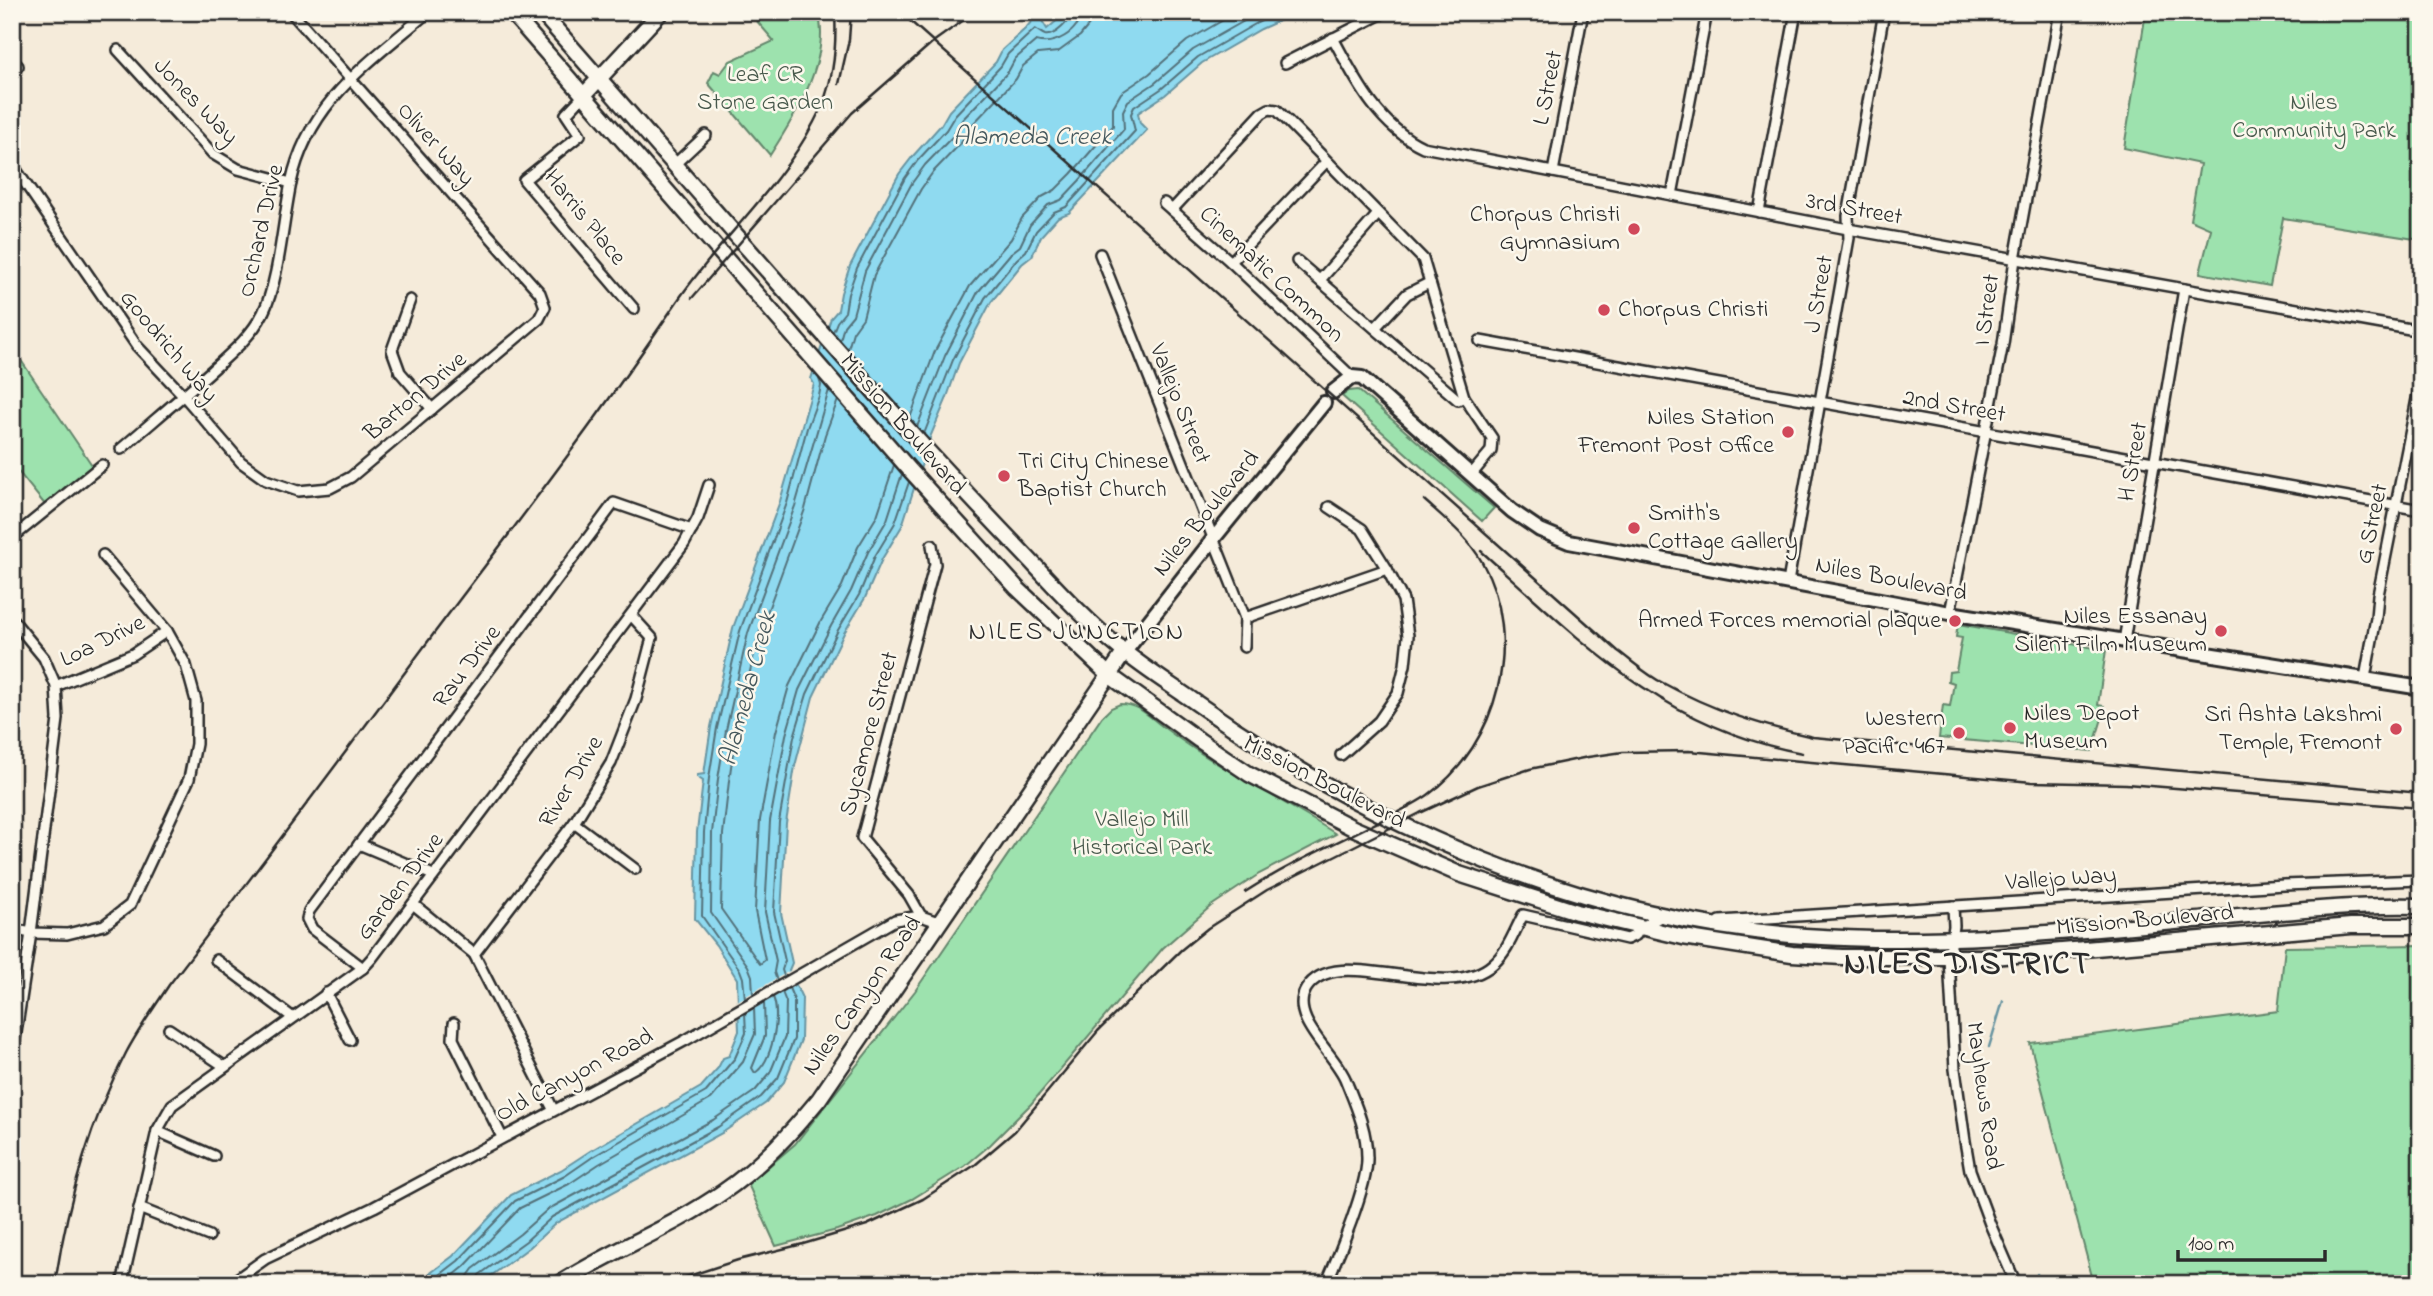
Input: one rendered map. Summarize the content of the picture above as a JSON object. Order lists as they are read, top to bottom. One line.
{"streets":{"main road":["Mission Boulevard","Niles Boulevard","Niles Canyon Road"],"street":["L Street","Jones Way","Oliver Way","3rd Street","Harris Place","Orchard Drive","Cinematic Common","J Street","I Street","Goodrich Way","Barton Drive","Vallejo Street","2nd Street","H Street","G Street","Loa Drive","Rau Drive","Sycamore Street","River Drive","Vallejo Way","Garden Drive","Old Canyon Road","Mayhews Road"]},"crossings":[["L Street","3rd Street"],["Jones Way","Orchard Drive"],["Oliver Way","Orchard Drive"],["Oliver Way","Barton Drive"],["3rd Street","J Street"],["3rd Street","I Street"],["3rd Street","H Street"],["Harris Place","Mission Boulevard"],["Orchard Drive","Goodrich Way"],["Cinematic Common","Niles Boulevard"],["J Street","2nd Street"],["J Street","Niles Boulevard"],["I Street","2nd Street"],["I Street","Niles Boulevard"],["Goodrich Way","Barton Drive"],["Vallejo Street","Niles Boulevard"],["2nd Street","H Street"],["2nd Street","G Street"],["Mission Boulevard","Niles Boulevard"],["Mission Boulevard","Vallejo Way"],["Mission Boulevard","Niles Canyon Road"],["Mission Boulevard","Mayhews Road"],["H Street","Niles Boulevard"],["Niles Boulevard","G Street"],["Niles Boulevard","Niles Canyon Road"],["Rau Drive","Garden Drive"],["Sycamore Street","Old Canyon Road"],["River Drive","Garden Drive"],["Vallejo Way","Mayhews Road"]],"districts":["NILES JUNCTION","NILES DISTRICT"],"water":["Alameda Creek"],"parks":["Leaf CR Stone Garden","Niles Community Park","Vallejo Mill Historical Park"],"places":["Chorpus Christi Gymnasium","Chorpus Christi","Niles Station Fremont Post Office","Tri City Chinese Baptist Church","Smith's Cottage Gallery","Armed Forces memorial plaque","Niles Essanay Silent Film Museum","Niles Depot Museum","Sri Ashta Lakshmi Temple, Fremont","Western Pacific 467"],"scale_bar":"100 m"}
